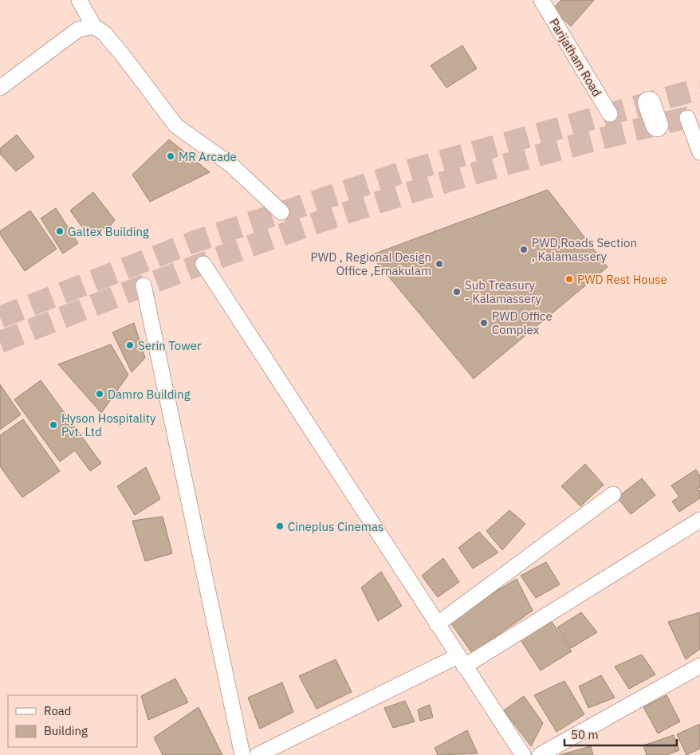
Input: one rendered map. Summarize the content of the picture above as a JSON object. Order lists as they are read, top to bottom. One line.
{"streets":{"street":["Parijatham Road"]},"places":["MR Arcade","Galtex Building","PWD,Roads Section , Kalamassery","PWD , Regional Design Office ,Ernakulam","PWD Rest House","Sub Treasury - Kalamassery","PWD Office Complex","Serin Tower","Damro Building","Hyson Hospitality Pvt. Ltd","Cineplus Cinemas"],"legend":["Road","Building"],"scale_bar":"50 m"}
